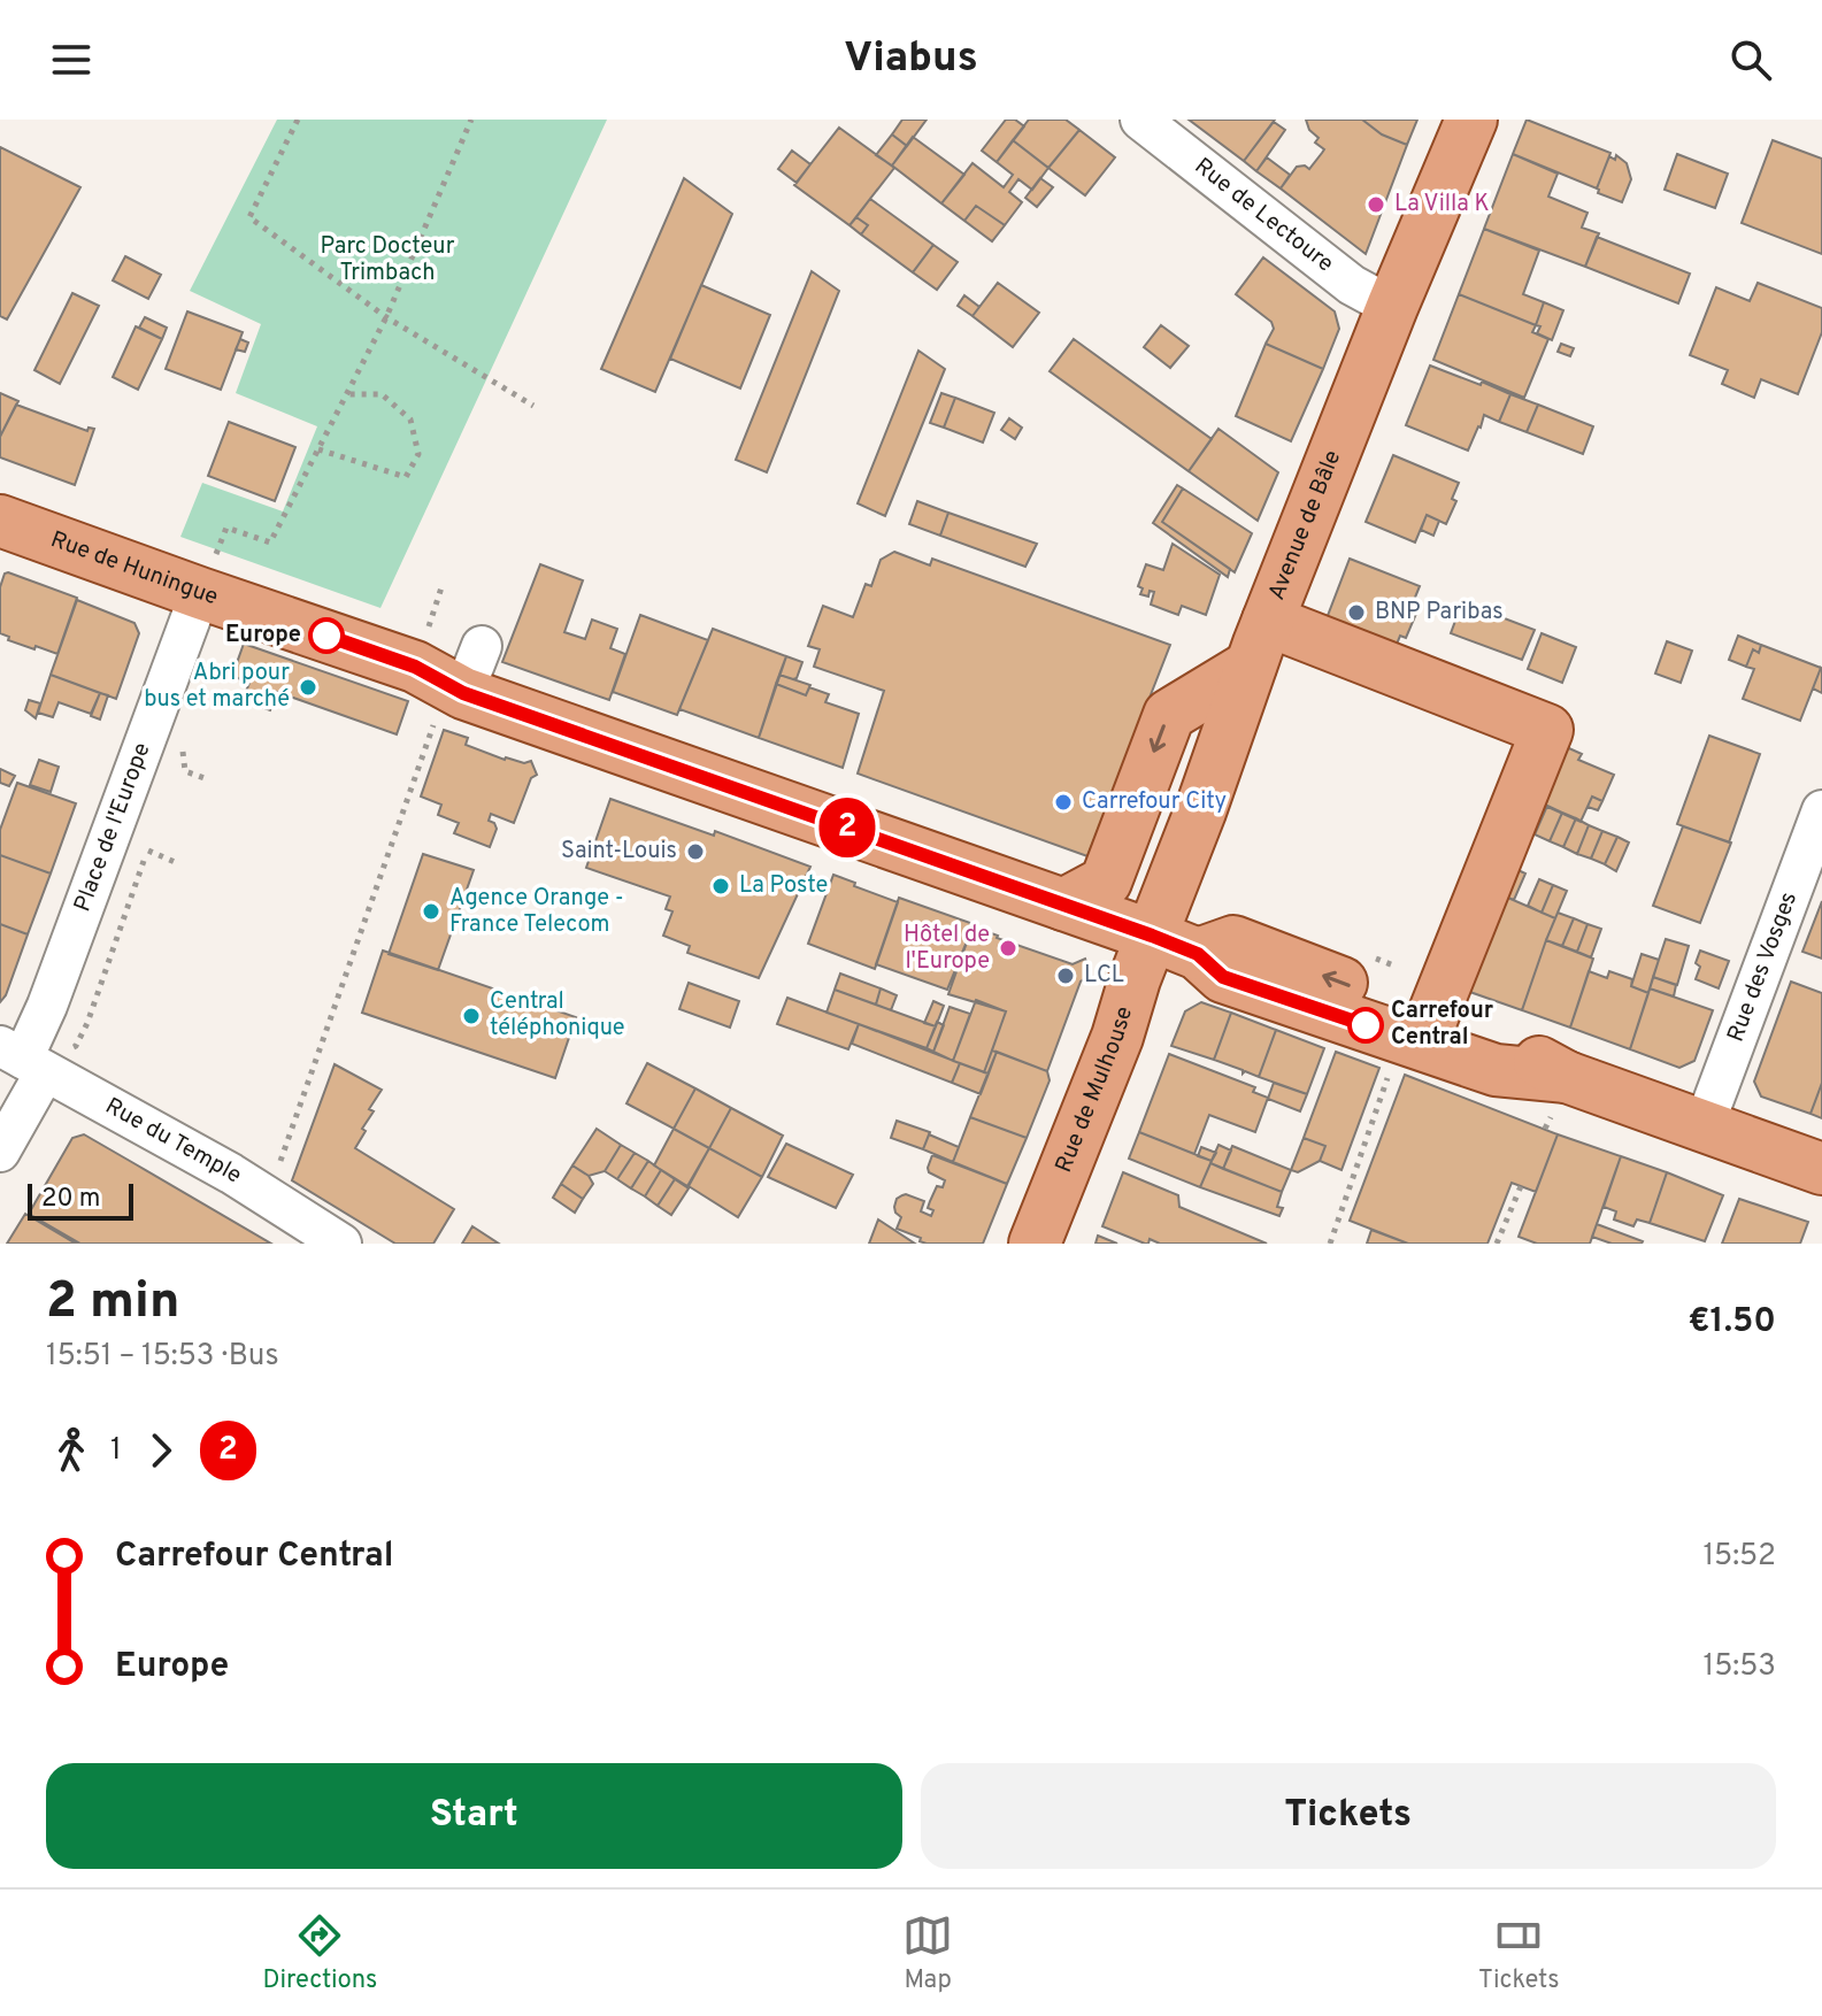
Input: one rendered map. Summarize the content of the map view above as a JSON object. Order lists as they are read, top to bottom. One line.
{"streets":{"main road":["Avenue de Bâle","Rue de Huningue","Rue de Mulhouse"],"street":["Rue de Lectoure","Place de l'Europe","Rue des Vosges","Rue du Temple"]},"crossings":[["Rue de Lectoure","Avenue de Bâle"],["Avenue de Bâle","Rue de Huningue"],["Avenue de Bâle","Rue de Mulhouse"],["Rue de Huningue","Place de l'Europe"],["Rue de Huningue","Rue des Vosges"],["Rue de Huningue","Rue de Mulhouse"],["Place de l'Europe","Rue du Temple"]],"parks":["Parc Docteur Trimbach"],"places":["La Villa K","BNP Paribas","Europe","Abri pour bus et marché","Carrefour City","Saint-Louis","La Poste","Agence Orange - France Telecom","Hôtel de l'Europe","LCL","Central téléphonique","Carrefour Central"],"lines":["bus line 2"],"scale_bar":"20 m","page":{"header":"Viabus","on_map":"2","scale":"20 m","heading":["2 min","15:51 – 15:53 · Bus","€1.50"],"legs":["1","2"],"list":[{"name":"Carrefour Central","value":"15:52"},{"name":"Europe","value":"15:53"}],"buttons":["Start","Tickets"],"tabs":["Directions","Map","Tickets"]}}
